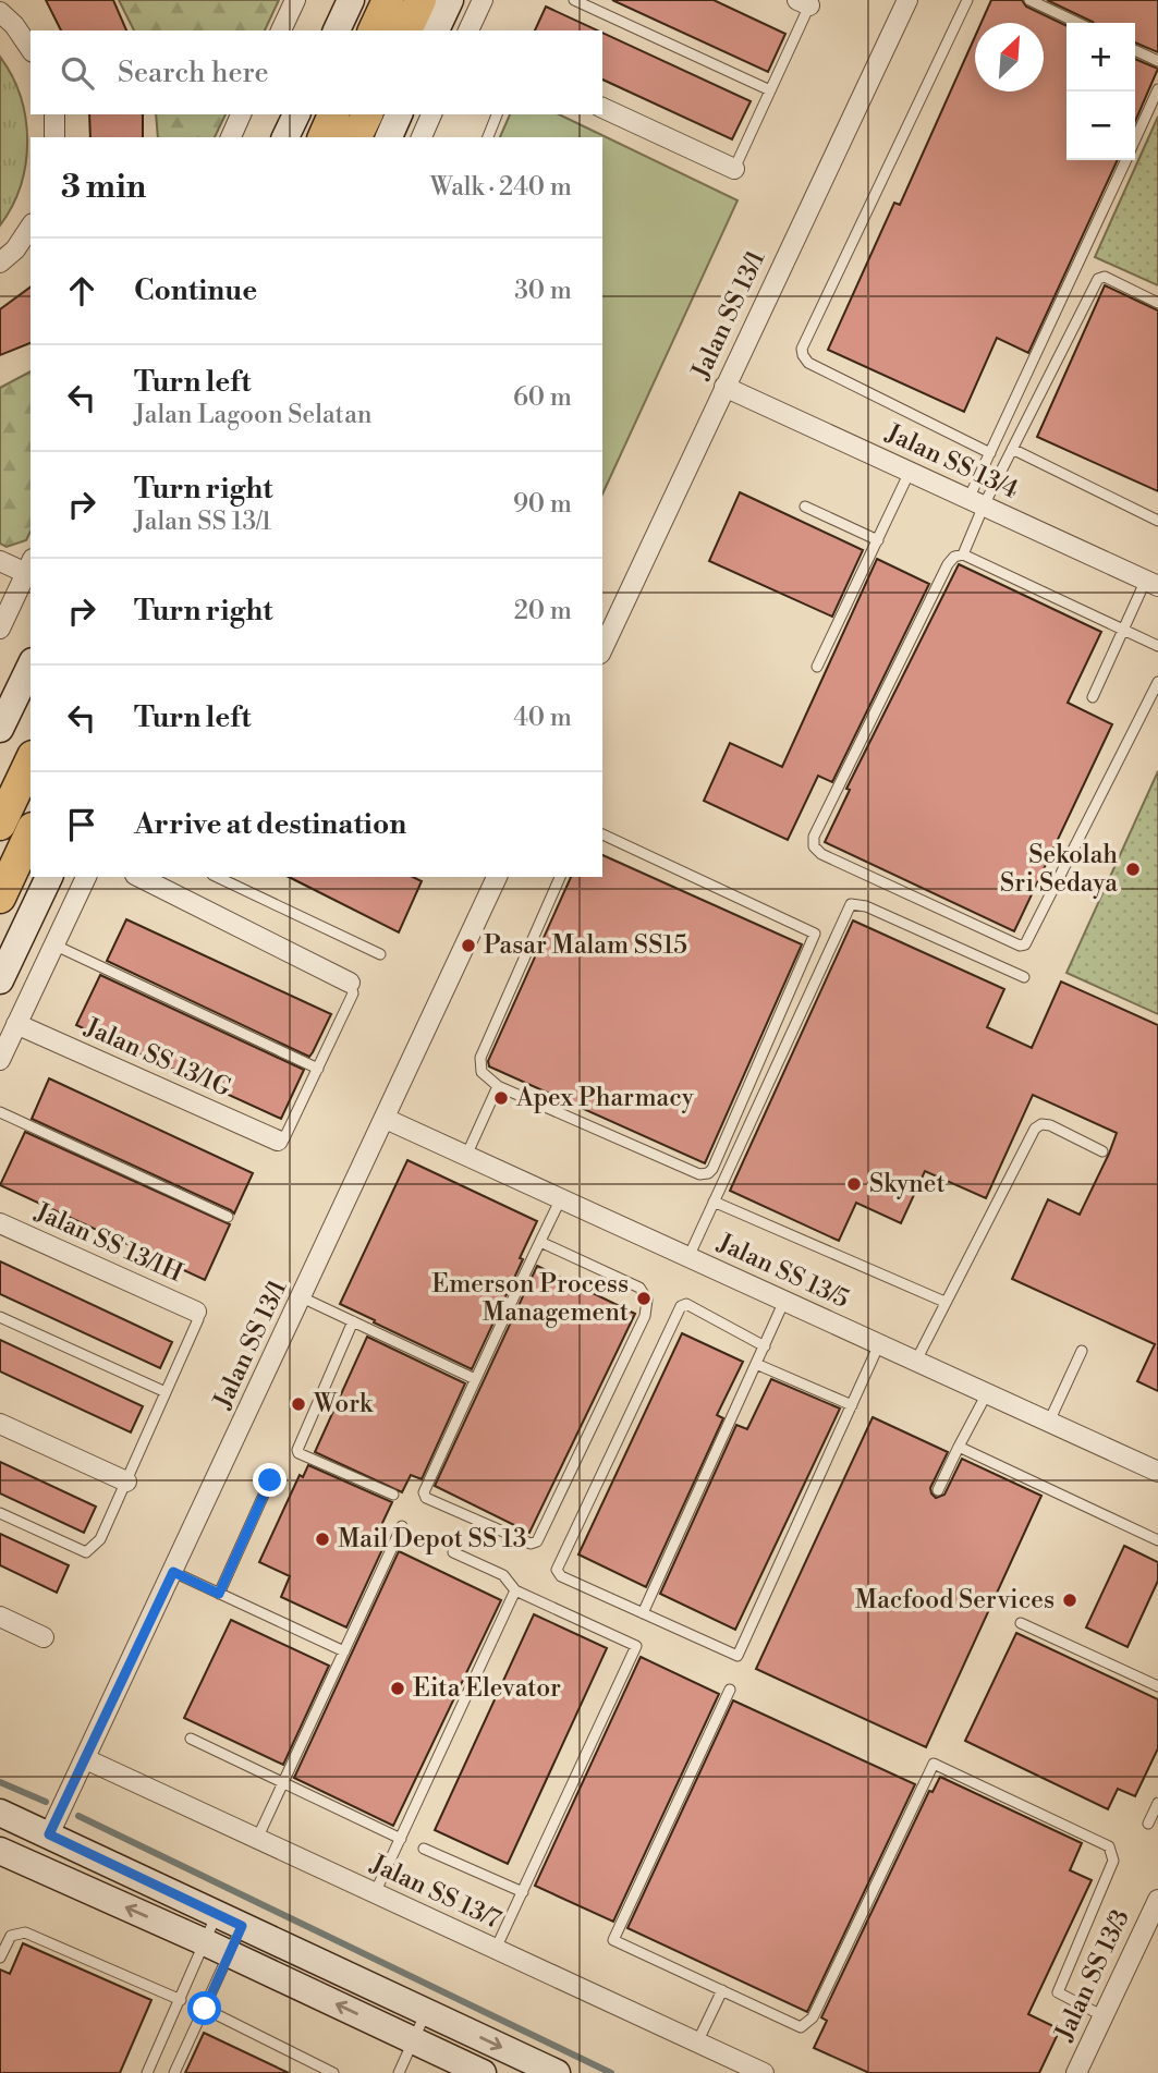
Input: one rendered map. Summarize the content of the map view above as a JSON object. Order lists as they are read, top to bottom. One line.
{"streets":{"street":["Jalan SS 13/1","Jalan SS 13/4","Jalan SS 13/1G","Jalan SS 13/1H","Jalan SS 13/5","Jalan SS 13/7","Jalan SS 13/3"]},"crossings":[["Jalan SS 13/1","Jalan SS 13/4"],["Jalan SS 13/1","Jalan SS 13/5"],["Jalan SS 13/1","Jalan SS 13/7"]],"places":["Sekolah Sri Sedaya","Pasar Malam SS15","Apex Pharmacy","Skynet","Emerson Process Management","Work","Mail Depot SS 13","Macfood Services","Eita Elevator"],"north":"top right","page":{"map_buttons":["+","−"],"search":"Search here","heading":["3 min","Walk · 240 m"],"list":[["Continue","30 m"],["Turn left","Jalan Lagoon Selatan","60 m"],["Turn right","Jalan SS 13/1","90 m"],["Turn right","20 m"],["Turn left","40 m"],"Arrive at destination"]}}
